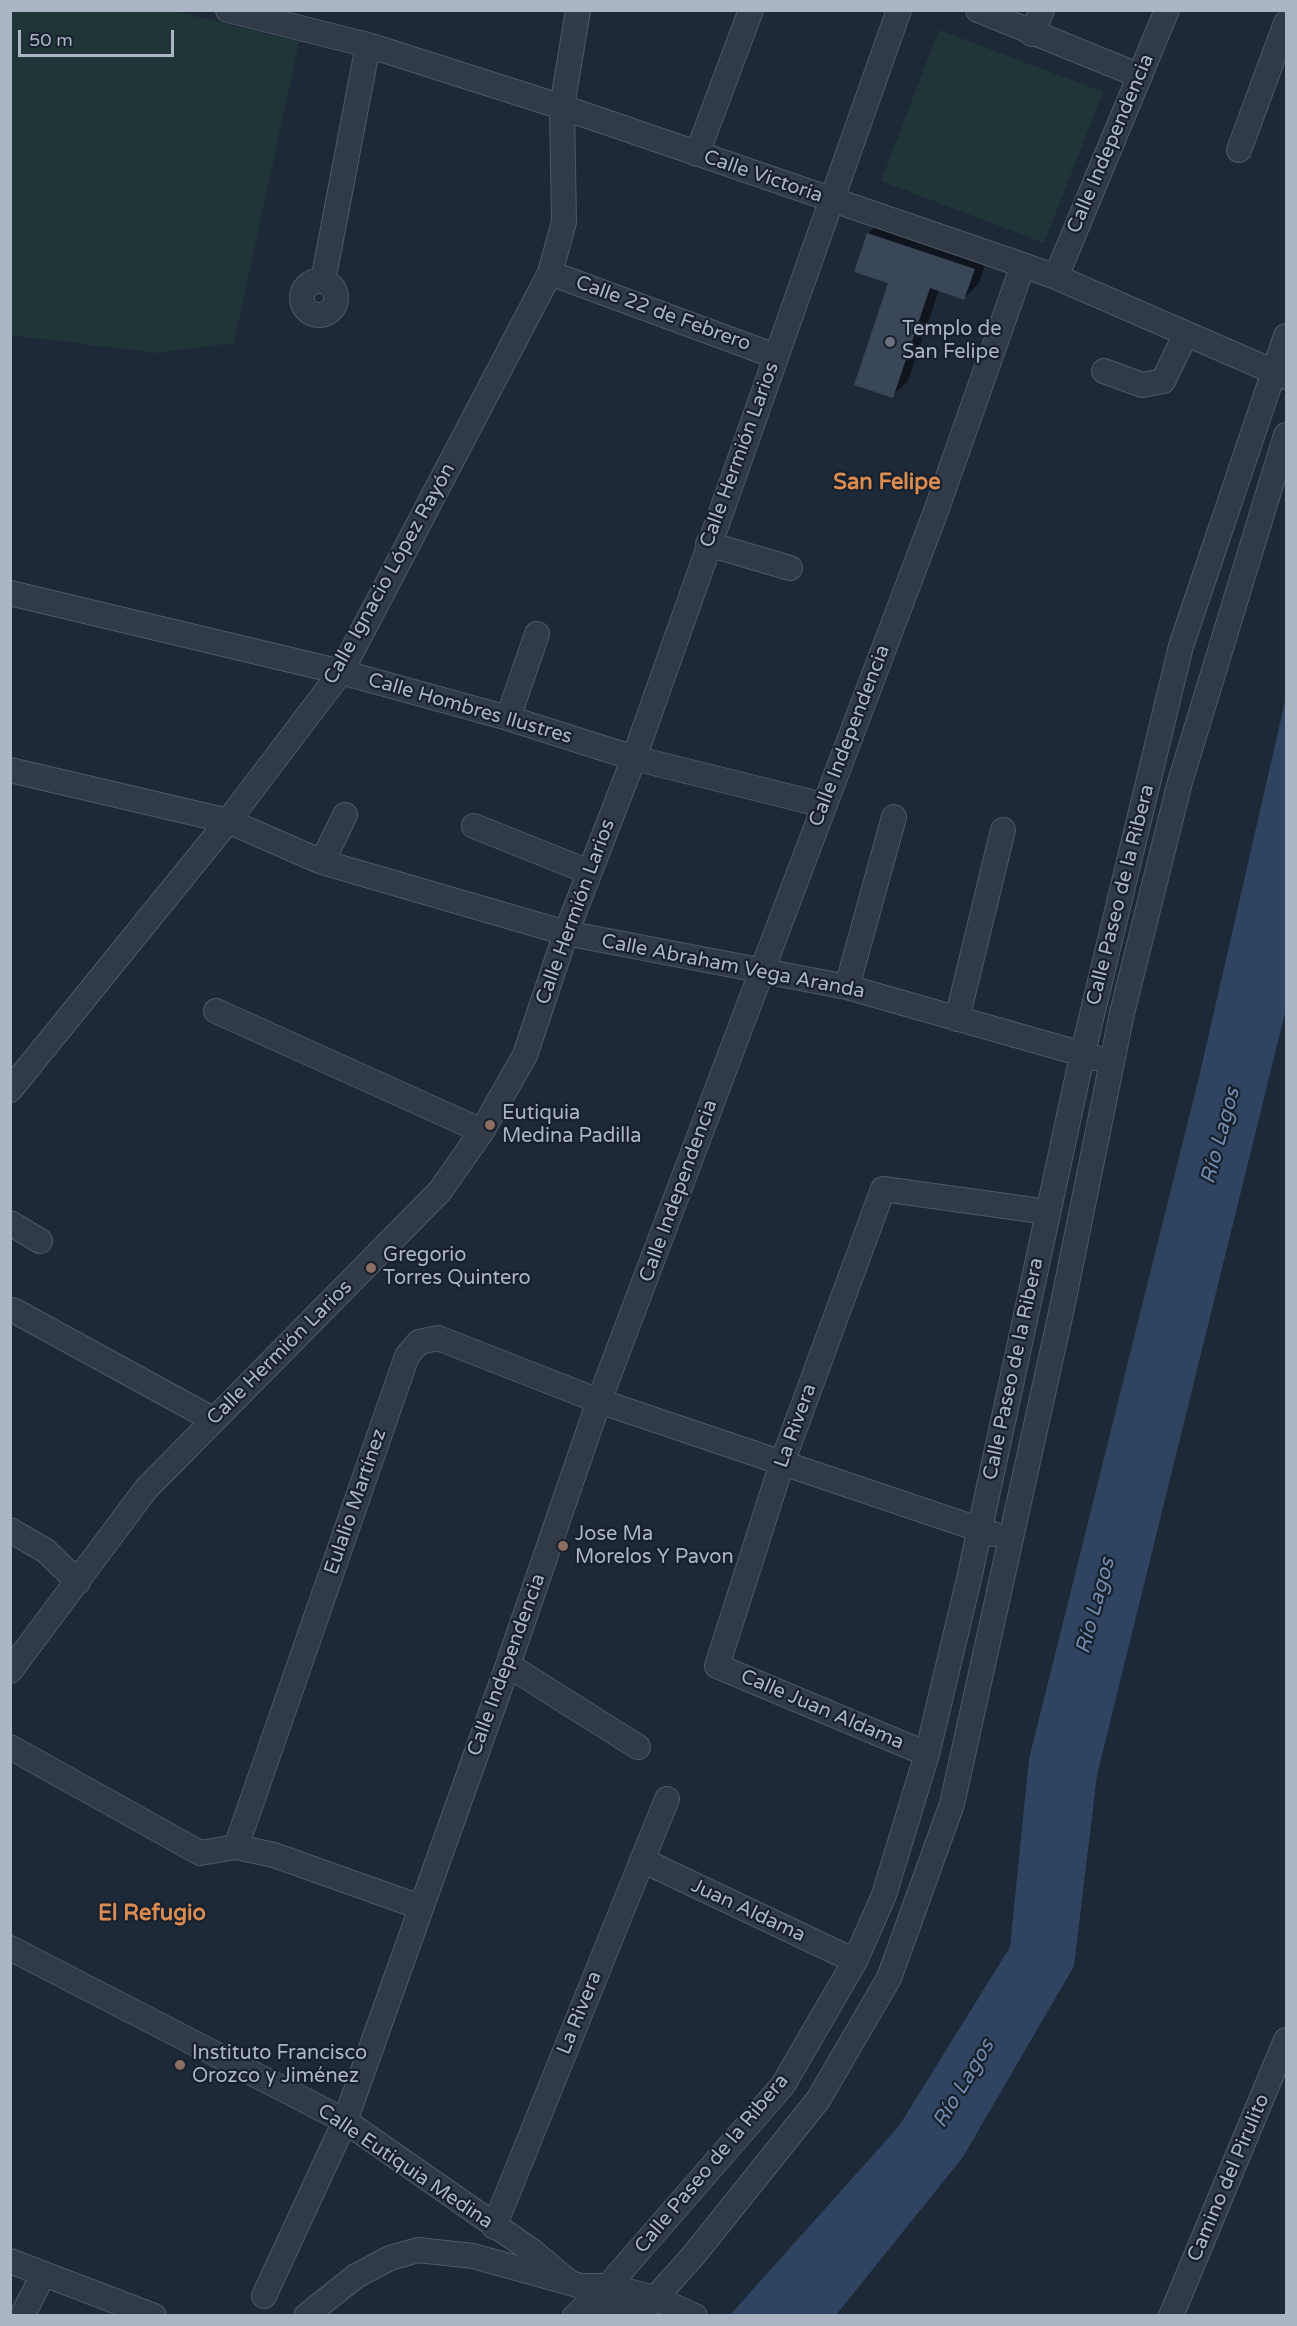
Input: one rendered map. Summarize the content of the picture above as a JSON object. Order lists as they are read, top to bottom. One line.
{"streets":{"street":["Calle Independencia","Calle Victoria","Calle 22 de Febrero","Calle Hermión Larios","Calle Ignacio López Rayón","Calle Hombres Ilustres","Calle Paseo de la Ribera","Calle Abraham Vega Aranda","La Rivera","Eulalio Martínez","Calle Juan Aldama","Juan Aldama","Calle Eutiquia Medina","Camino del Pirulito"]},"crossings":[["Calle Independencia","Calle Victoria"],["Calle Independencia","Calle Hombres Ilustres"],["Calle Independencia","Calle Abraham Vega Aranda"],["Calle Independencia","Eulalio Martínez"],["Calle Independencia","Calle Eutiquia Medina"],["Calle Victoria","Calle Hermión Larios"],["Calle Victoria","Calle Ignacio López Rayón"],["Calle Victoria","Calle Paseo de la Ribera"],["Calle 22 de Febrero","Calle Hermión Larios"],["Calle 22 de Febrero","Calle Ignacio López Rayón"],["Calle Hermión Larios","Calle Hombres Ilustres"],["Calle Hermión Larios","Calle Abraham Vega Aranda"],["Calle Ignacio López Rayón","Calle Hombres Ilustres"],["Calle Ignacio López Rayón","Calle Abraham Vega Aranda"],["Calle Paseo de la Ribera","Calle Abraham Vega Aranda"],["Calle Paseo de la Ribera","La Rivera"],["Calle Paseo de la Ribera","Eulalio Martínez"],["Calle Paseo de la Ribera","Calle Juan Aldama"],["Calle Paseo de la Ribera","Juan Aldama"],["Calle Paseo de la Ribera","Calle Eutiquia Medina"],["La Rivera","Eulalio Martínez"],["La Rivera","Calle Juan Aldama"],["La Rivera","Juan Aldama"],["La Rivera","Calle Eutiquia Medina"]],"districts":["San Felipe","El Refugio"],"water":["Río Lagos"],"places":["Templo de San Felipe","Eutiquia Medina Padilla","Gregorio Torres Quintero","Jose Ma Morelos Y Pavon","Instituto Francisco Orozco y Jiménez"],"scale_bar":"50 m"}
